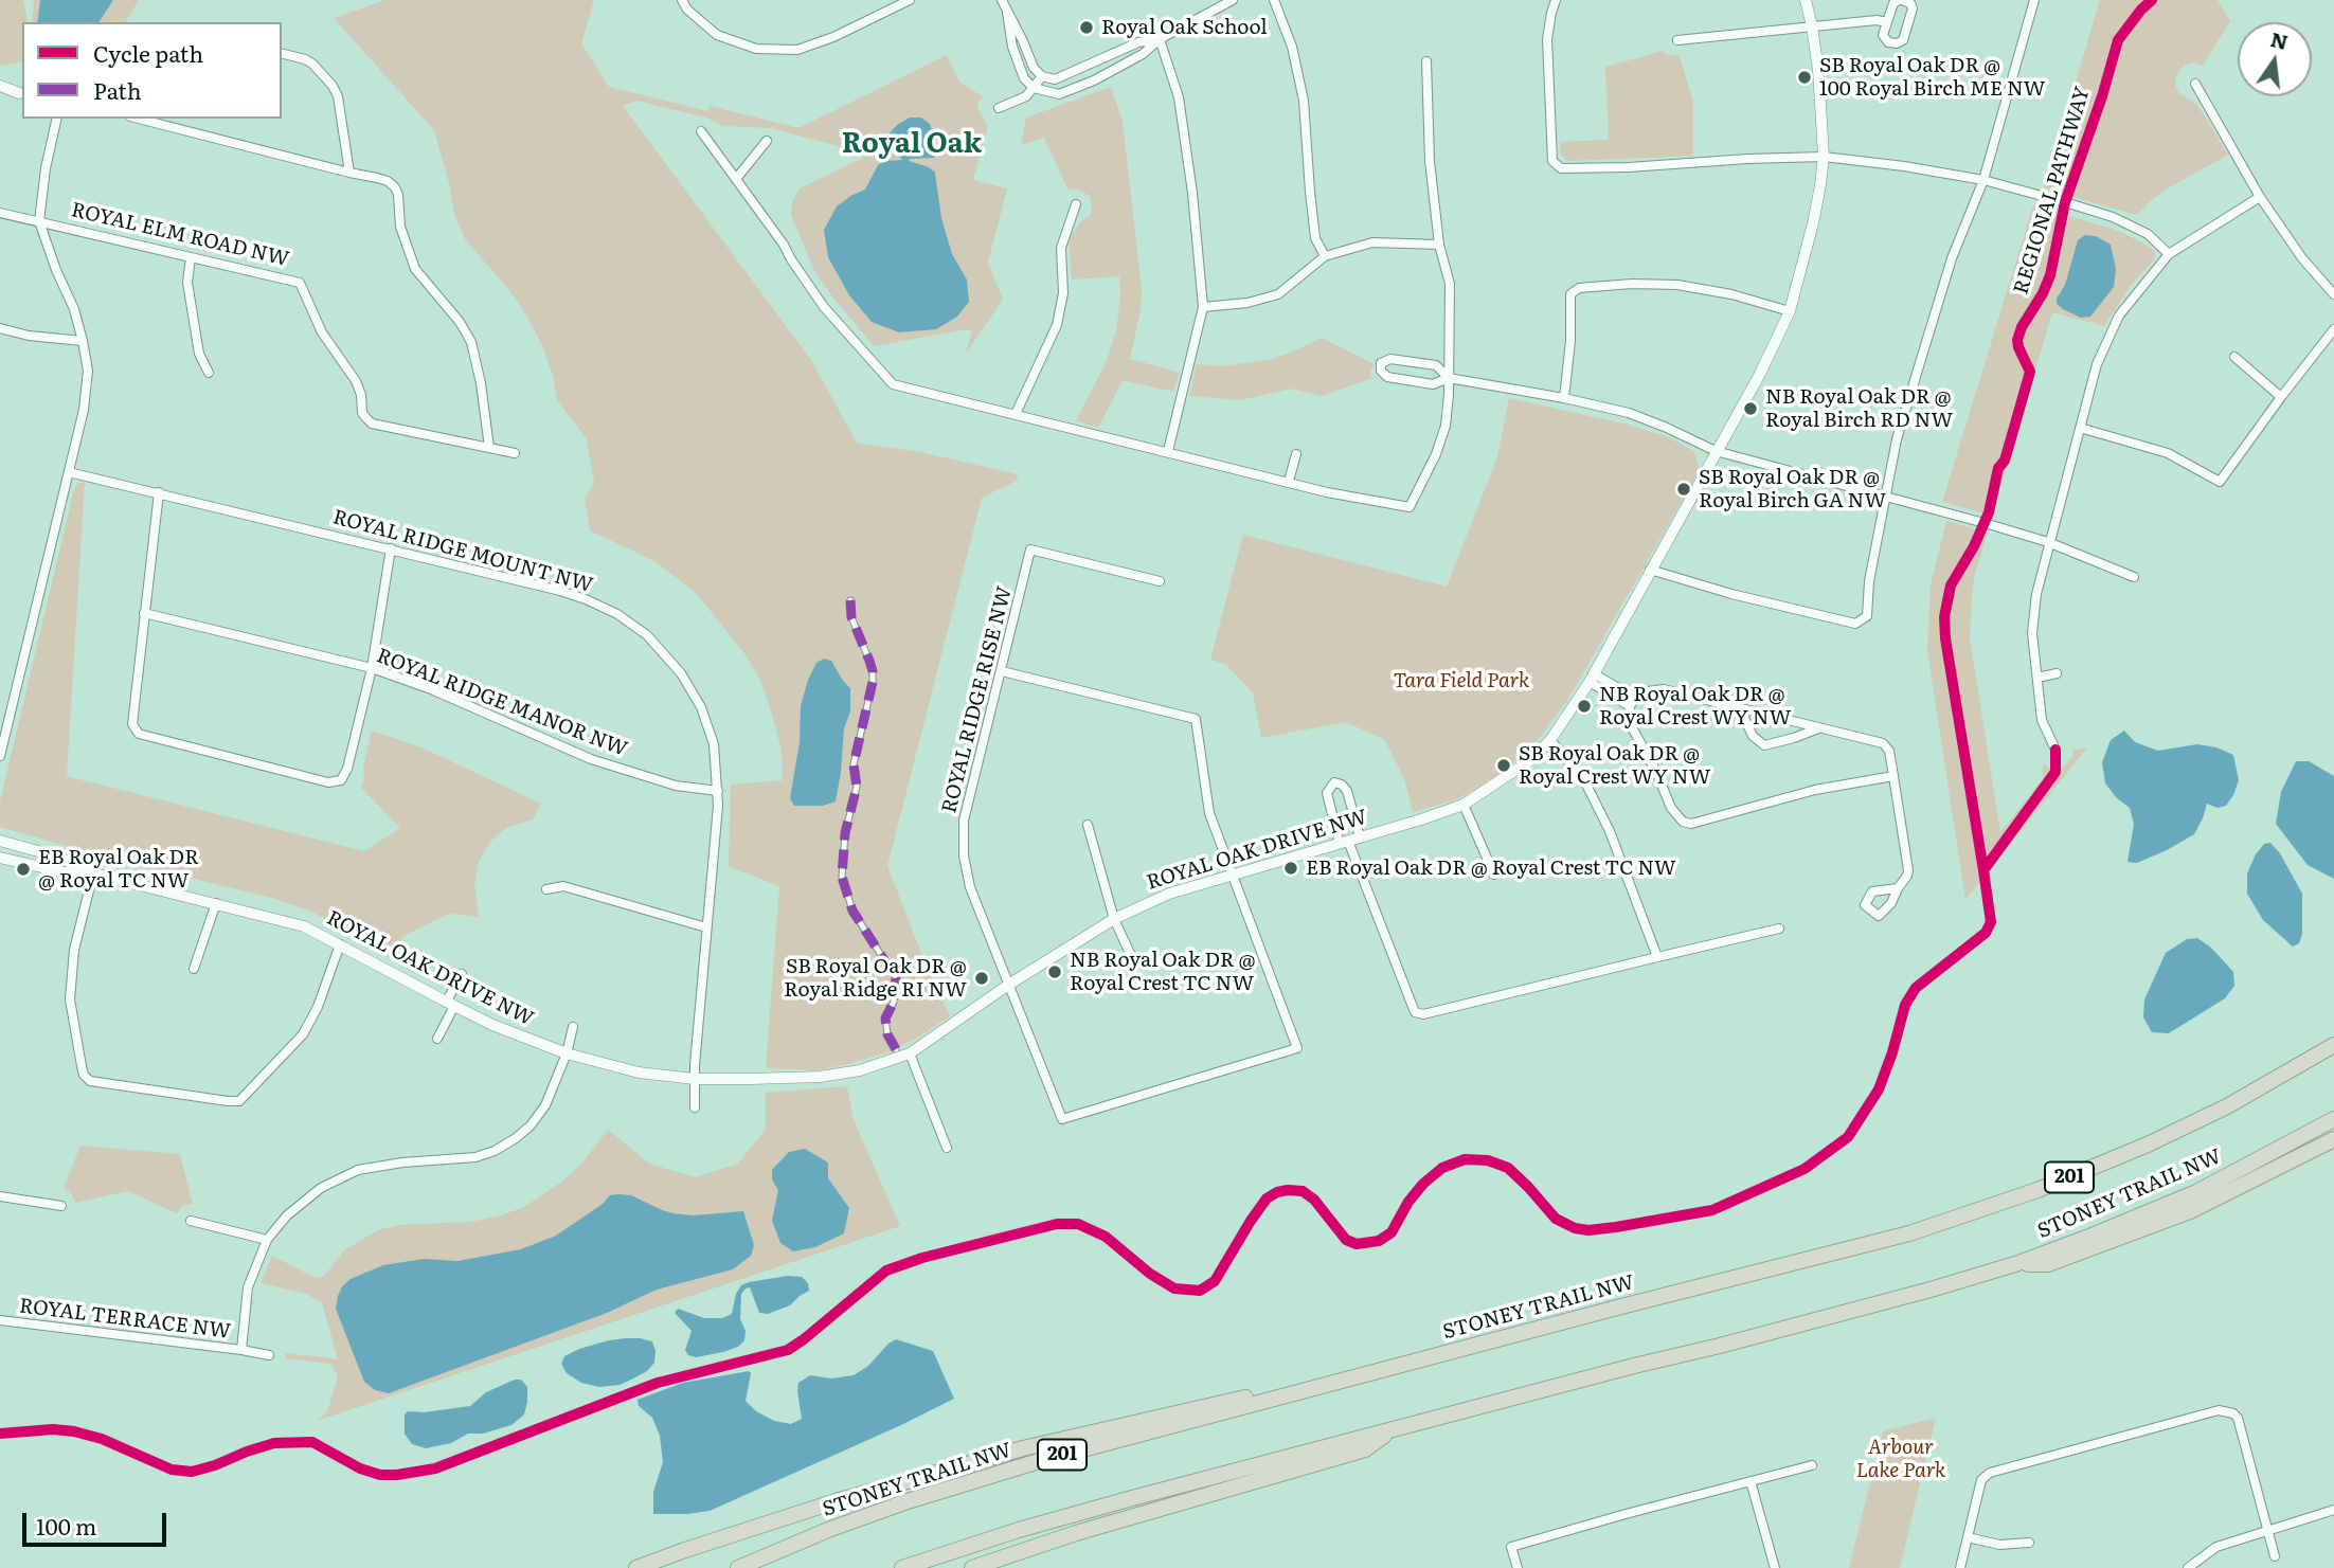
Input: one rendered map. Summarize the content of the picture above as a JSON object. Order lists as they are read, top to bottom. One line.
{"streets":{"highway":["201","STONEY TRAIL NW"],"street":["ROYAL ELM ROAD NW","ROYAL RIDGE MOUNT NW","ROYAL RIDGE RISE NW","ROYAL RIDGE MANOR NW","ROYAL OAK DRIVE NW","ROYAL TERRACE NW"],"cycle path":["REGIONAL PATHWAY"]},"crossings":[["ROYAL RIDGE MOUNT NW","ROYAL RIDGE MANOR NW"],["ROYAL RIDGE MOUNT NW","ROYAL OAK DRIVE NW"],["ROYAL RIDGE RISE NW","ROYAL OAK DRIVE NW"],["ROYAL OAK DRIVE NW","ROYAL TERRACE NW"]],"districts":["Royal Oak"],"parks":["Tara Field Park","Arbour Lake Park"],"places":["Royal Oak School","SB Royal Oak DR @ 100 Royal Birch ME NW","NB Royal Oak DR @ Royal Birch RD NW","SB Royal Oak DR @ Royal Birch GA NW","NB Royal Oak DR @ Royal Crest WY NW","SB Royal Oak DR @ Royal Crest WY NW","EB Royal Oak DR @ Royal Crest TC NW","EB Royal Oak DR @ Royal TC NW","NB Royal Oak DR @ Royal Crest TC NW","SB Royal Oak DR @ Royal Ridge RI NW"],"legend":["Cycle path","Path"],"scale_bar":"100 m","north":"top"}
